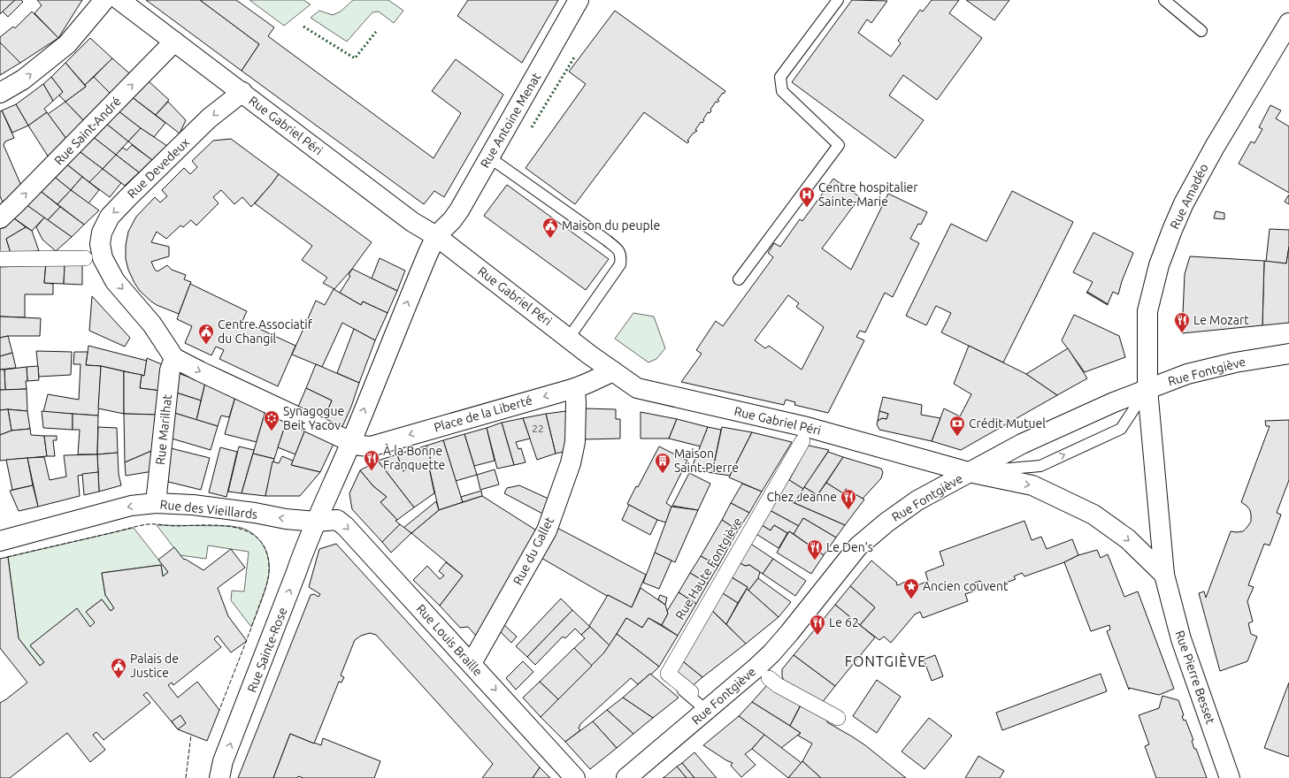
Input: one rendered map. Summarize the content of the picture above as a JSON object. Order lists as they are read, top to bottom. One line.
{"streets":{"street":["Rue Antoine Menat","Rue Gabriel Péri","Rue Saint-André","Rue Devedeux","Rue Amadéo","Rue Fontgiève","Place de la Liberté","Rue Marilhat","Rue des Vieillards","Rue du Gallet","Rue Louis Braille","Rue Sainte-Rose","Rue Pierre Besset"],"lane":["Rue Haute Fontgiève"]},"crossings":[["Rue Antoine Menat","Rue Gabriel Péri"],["Rue Gabriel Péri","Rue Saint-André"],["Rue Gabriel Péri","Rue Devedeux"],["Rue Gabriel Péri","Rue Fontgiève"],["Rue Gabriel Péri","Place de la Liberté"],["Rue Gabriel Péri","Rue Haute Fontgiève"],["Rue Amadéo","Rue Fontgiève"],["Rue Amadéo","Rue Pierre Besset"],["Rue Fontgiève","Rue Haute Fontgiève"],["Rue Fontgiève","Rue Pierre Besset"],["Place de la Liberté","Rue Marilhat"],["Place de la Liberté","Rue du Gallet"],["Rue Marilhat","Rue des Vieillards"],["Rue des Vieillards","Rue Louis Braille"],["Rue des Vieillards","Rue Sainte-Rose"],["Rue du Gallet","Rue Louis Braille"],["Rue Louis Braille","Rue Sainte-Rose"]],"one_way":["Rue des Vieillards","Rue Louis Braille","Rue Sainte-Rose"],"districts":["FONTGIÈVE"],"places":{"hospital":["Centre hospitalier Sainte-Marie"],"public building":["Maison du peuple","Centre Associatif du Changil","Palais de Justice"],"restaurant":["Le Mozart","À la Bonne Franquette","Chez Jeanne","Le Den's","Le 62"],"synagogue":["Synagogue Beit Yacov"],"bank":["Crédit Mutuel"],"building":["Maison Saint-Pierre"],"place":["Ancien couvent"]},"house_numbers":["22"]}
